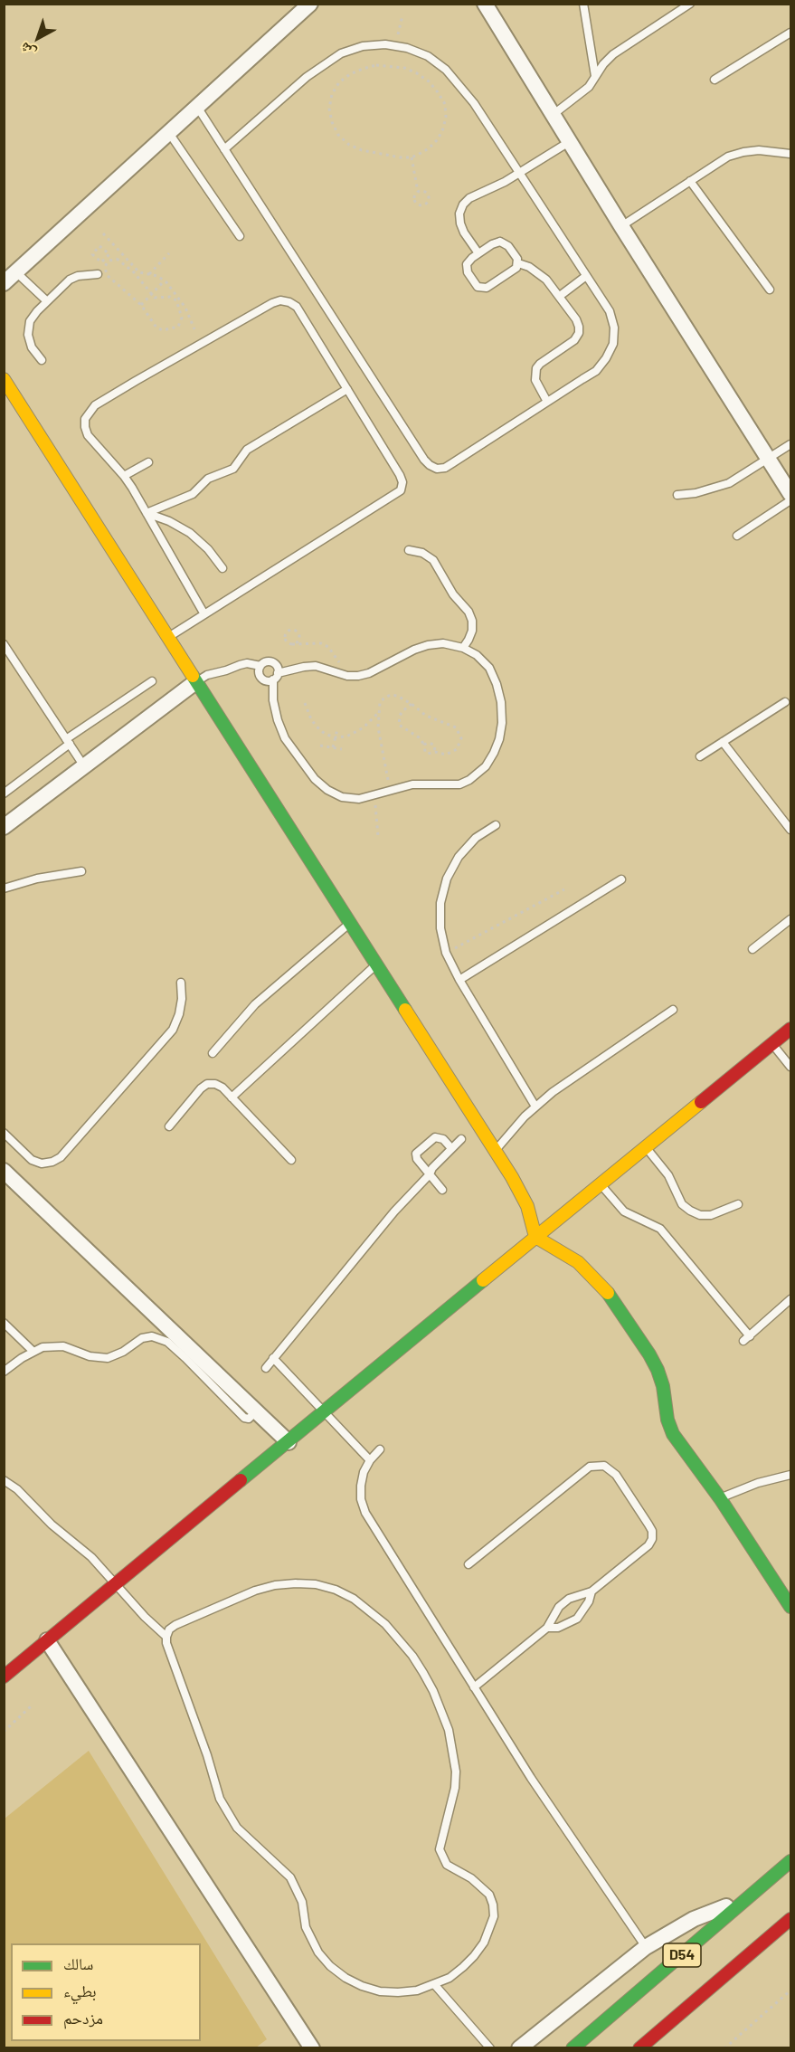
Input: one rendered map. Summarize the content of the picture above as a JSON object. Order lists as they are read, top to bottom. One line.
{"streets":{"main road":["D54"]},"legend":["سالك","بطيء","مزدحم"],"north":"bottom left"}
